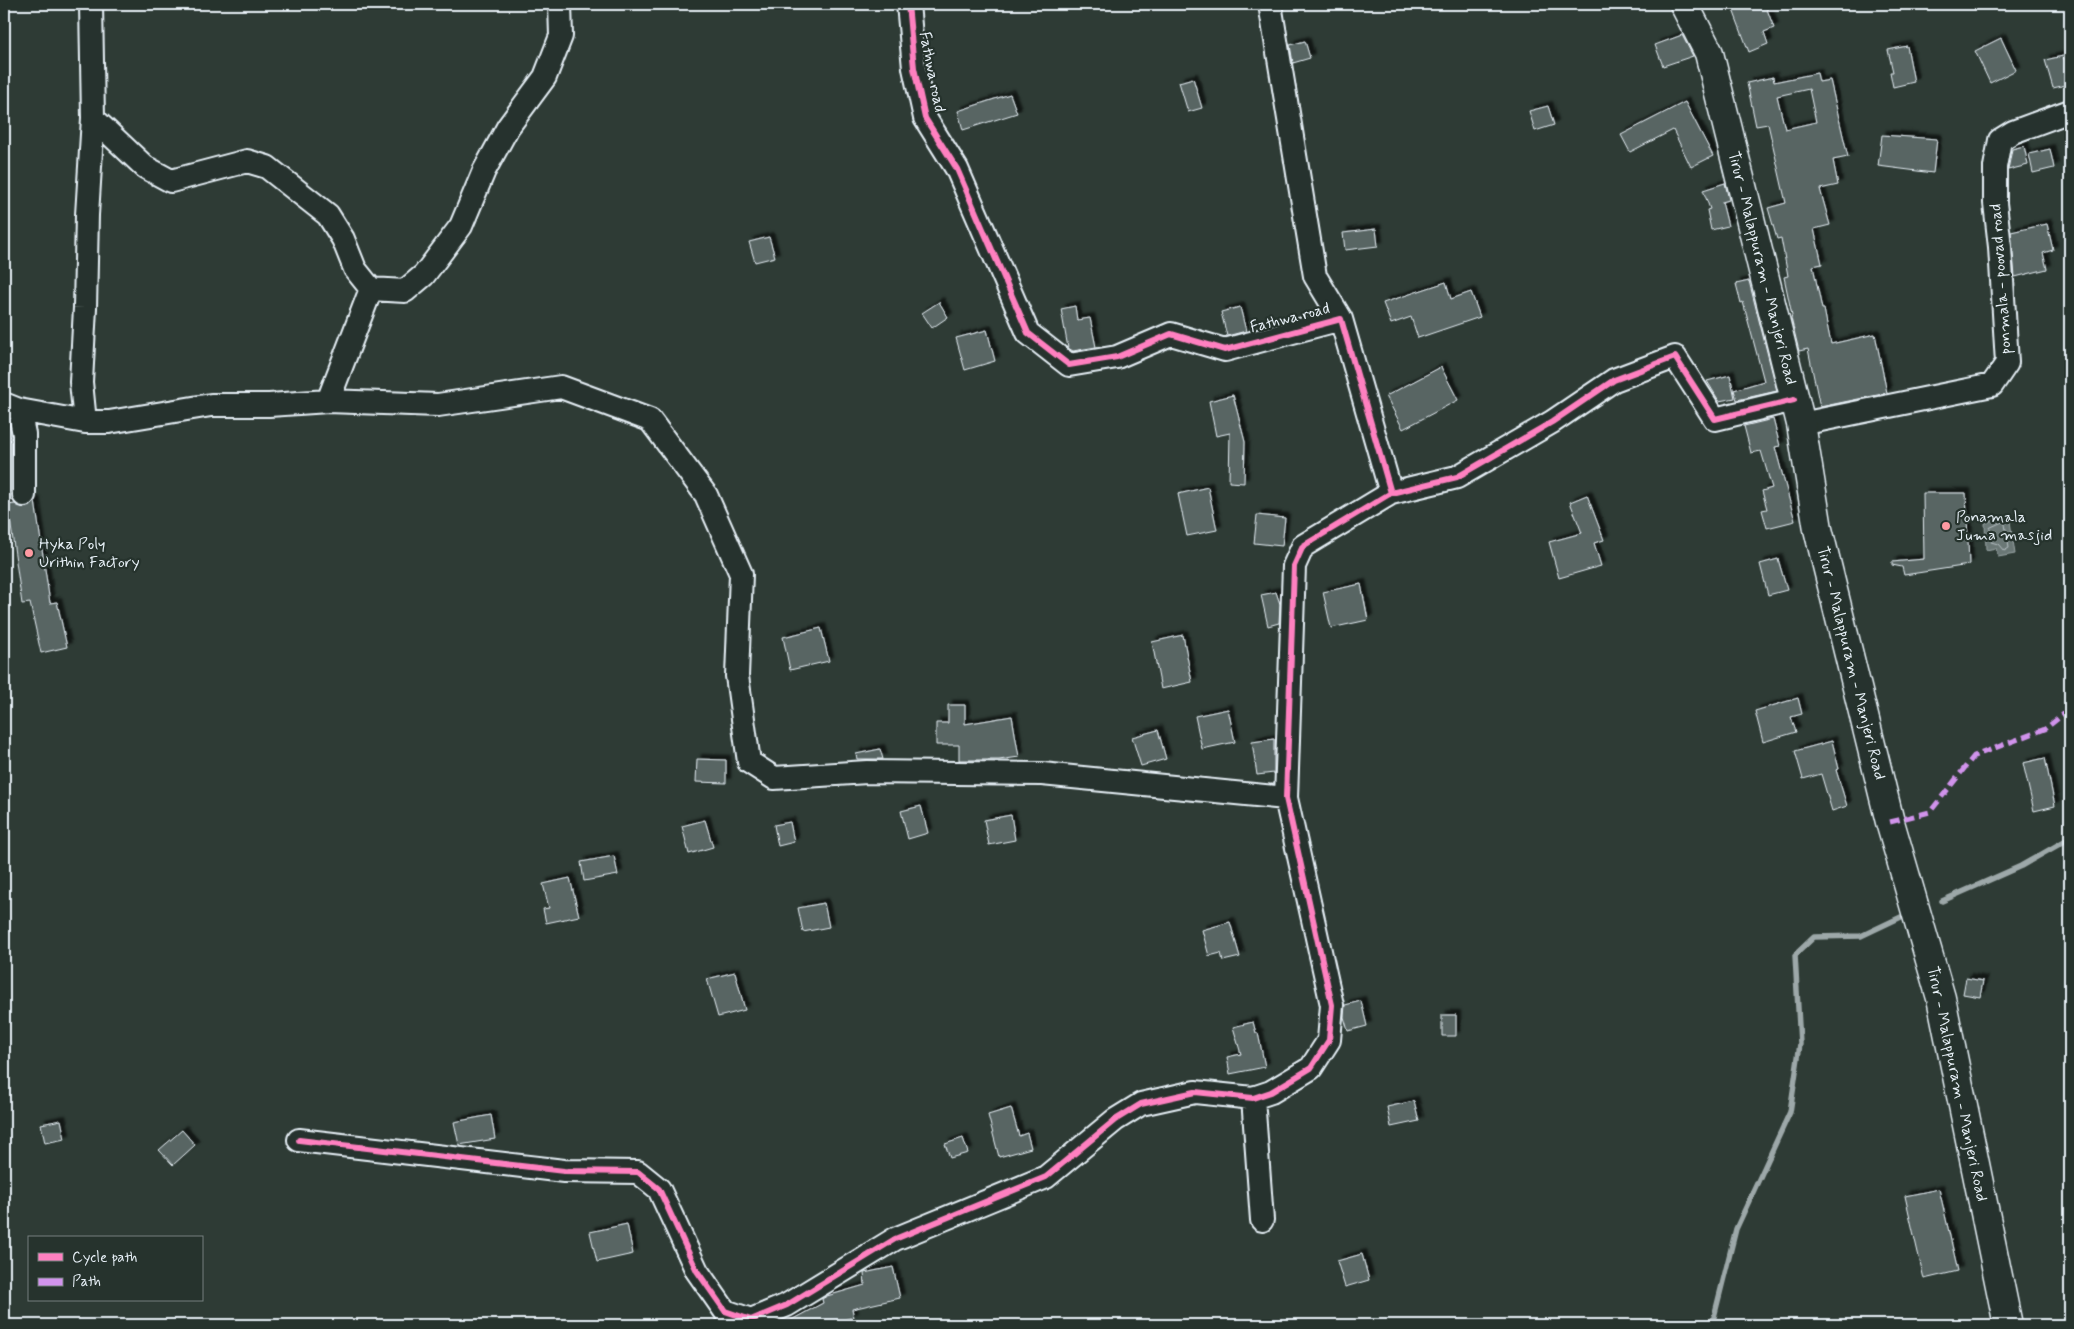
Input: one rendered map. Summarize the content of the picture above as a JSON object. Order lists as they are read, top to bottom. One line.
{"streets":{"main road":["Tirur - Malappuram - Manjeri Road"],"street":["Fathwa road","ponmala - poovad road"]},"crossings":[["Tirur - Malappuram - Manjeri Road","ponmala - poovad road"]],"places":["Ponamala Juma masjid","Hyka Poly Urithin Factory"],"legend":["Cycle path","Path"]}
